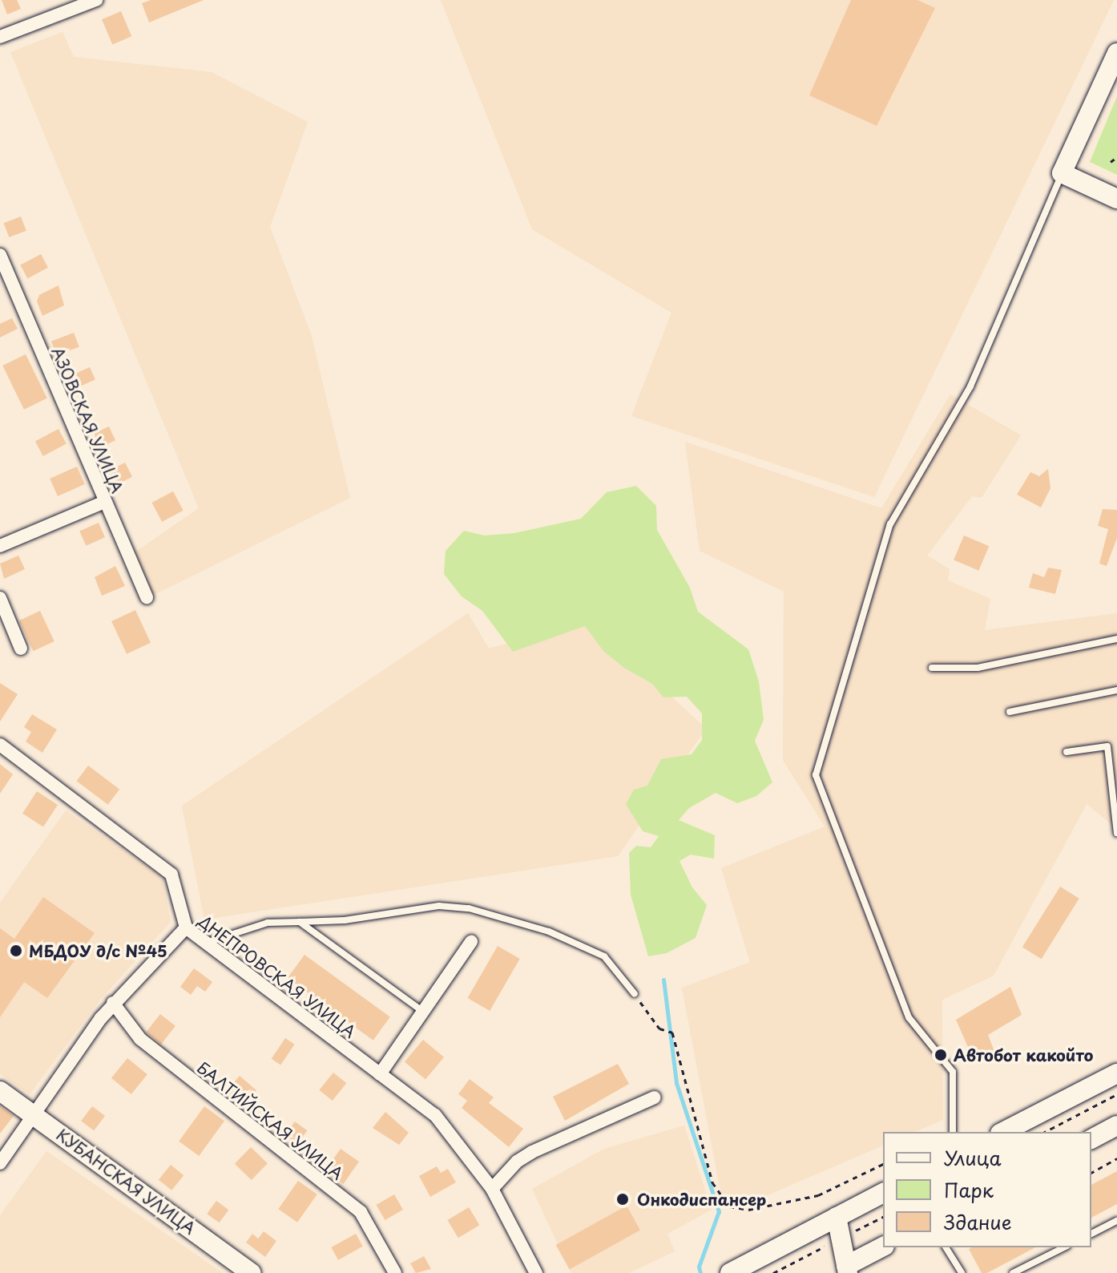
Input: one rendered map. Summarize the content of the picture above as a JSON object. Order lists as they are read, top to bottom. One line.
{"streets":{"street":["АЗОВСКАЯ УЛИЦА","ДНЕПРОВСКАЯ УЛИЦА","БАЛТИЙСКАЯ УЛИЦА","КУБАНСКАЯ УЛИЦА"]},"places":["МБДОУ д/с №45","Автобот какойто","Онкодиспансер"],"legend":["Улица","Парк","Здание"]}
